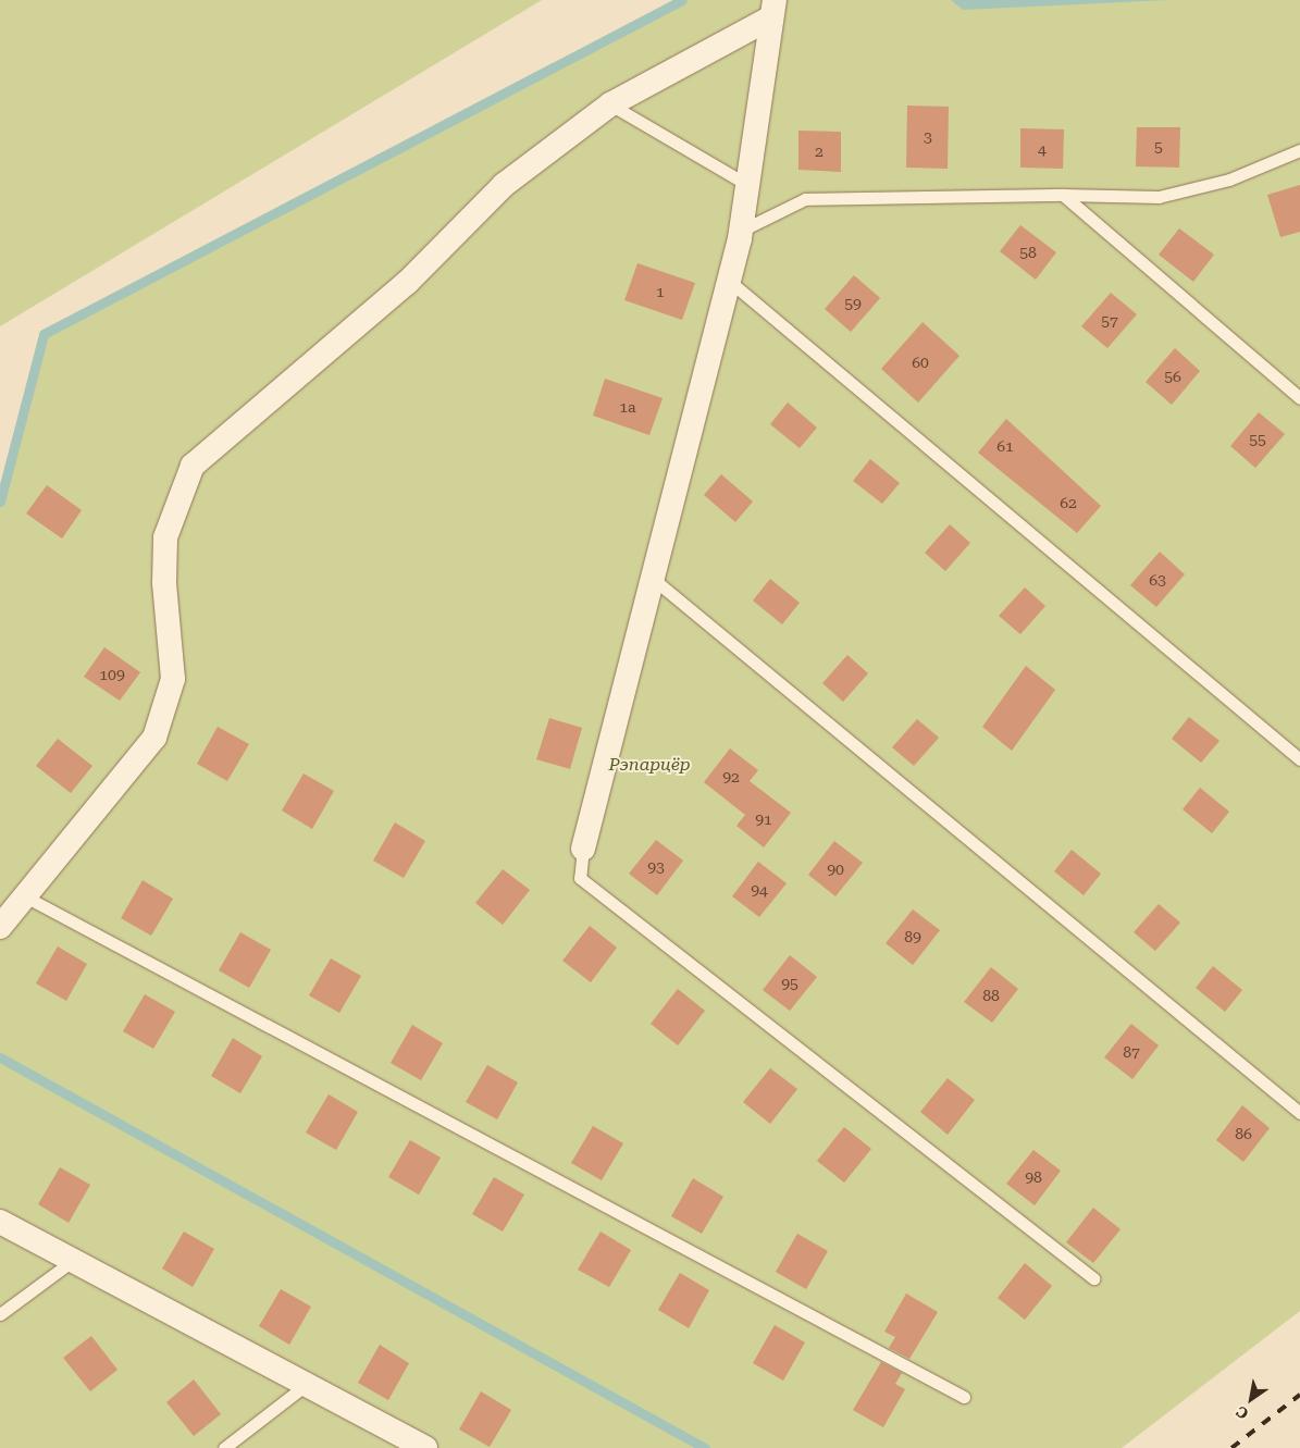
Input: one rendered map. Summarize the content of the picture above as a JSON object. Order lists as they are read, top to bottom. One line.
{"parks":["Рэпарцёр"],"house_numbers":["3","5","4","2","58","1","59","57","60","56","1а","55","61","62","63","109","92","91","93","90","94","89","95","88","87","86","98"],"north":"bottom left"}
